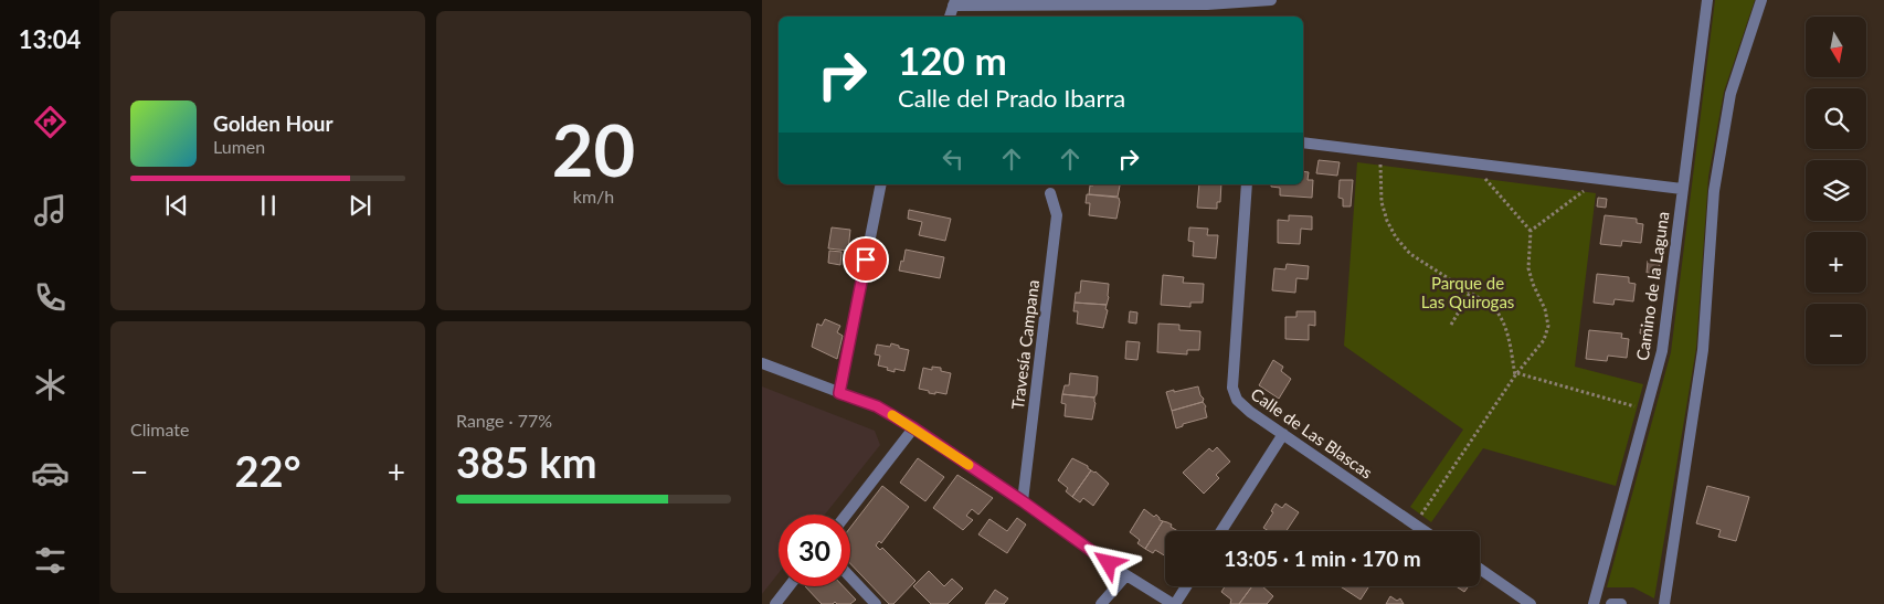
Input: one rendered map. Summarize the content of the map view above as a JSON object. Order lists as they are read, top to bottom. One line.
{"streets":{"street":["Camino de la Laguna","Travesía Campana","Calle de Las Blascas"]},"parks":["Parque de Las Quirogas"],"north":"bottom","page":{"tabs":"13:04","tile":[["20","km/h"],"Climate",["Range · 77%","385 km"]],"map_buttons":["+","−"],"turn":["120 m","Calle del Prado Ibarra"],"song":["Golden Hour","Lumen"],"heat":["−","22°","+"],"limit":"30","trip":"13:05 · 1 min · 170 m"}}
